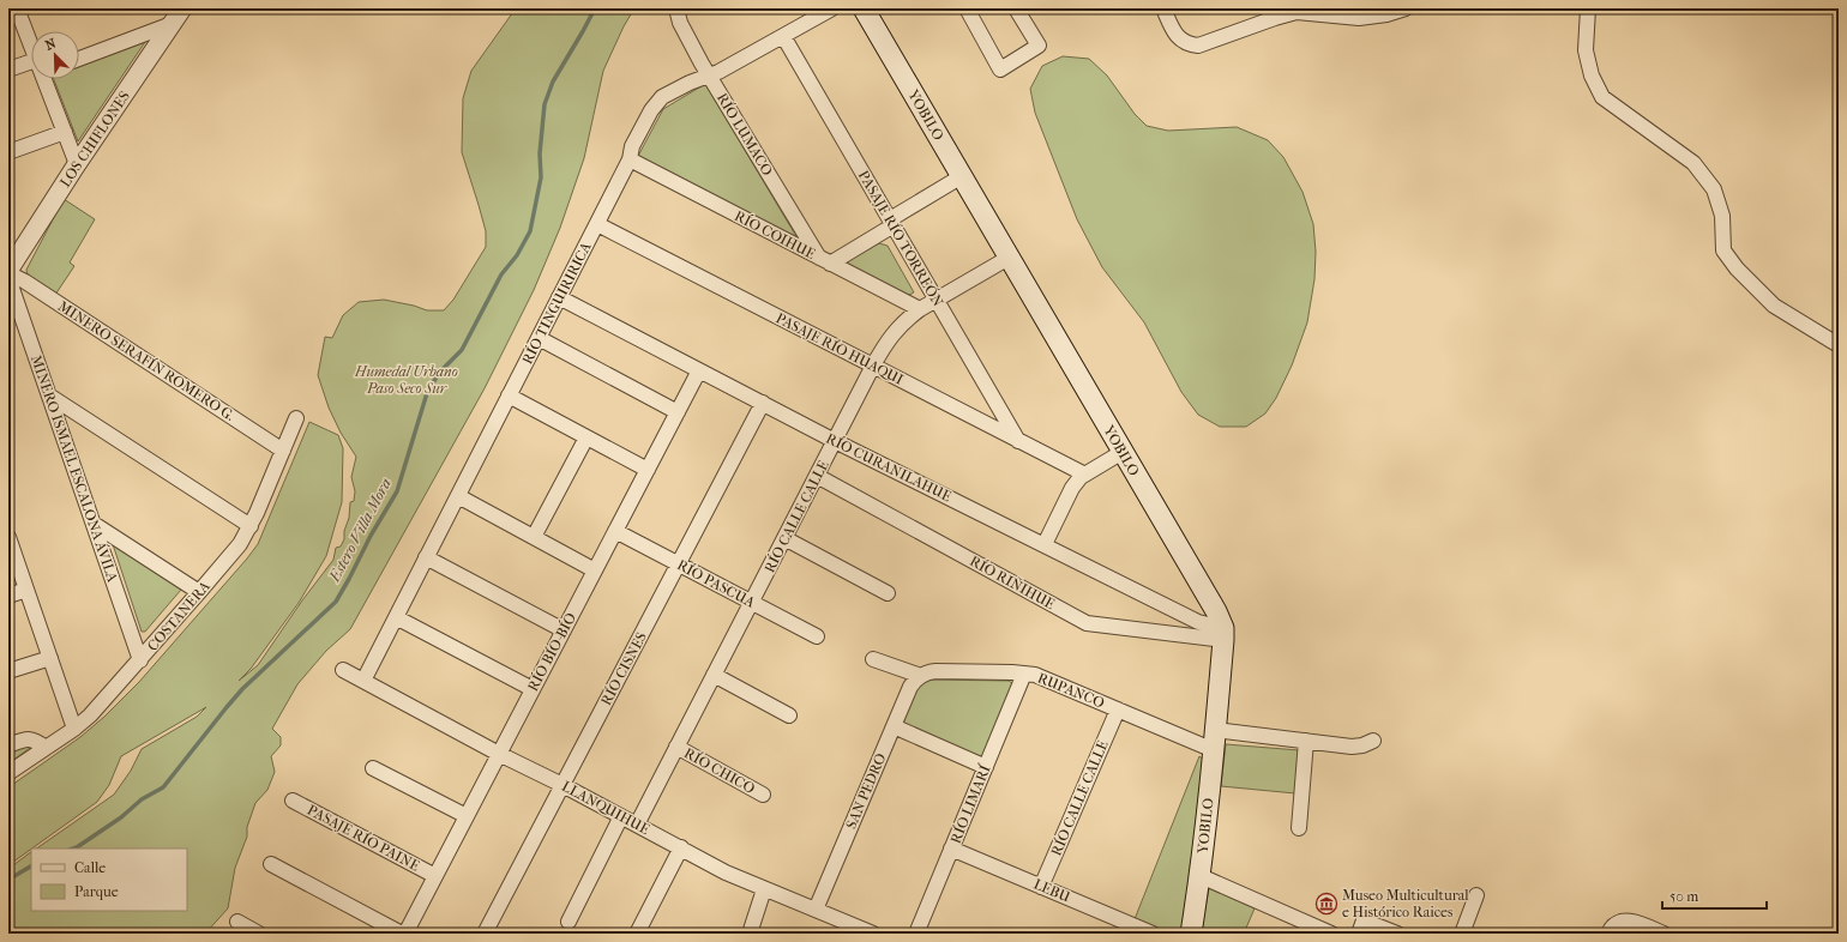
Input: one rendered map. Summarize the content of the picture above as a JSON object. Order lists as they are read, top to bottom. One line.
{"streets":{"main road":["YOBILO"],"street":["RÍO LUMACO","LOS CHIFLONES","RÍO COIHUE","PASAJE RÍO TORREÓN","RÍO TINGUIRIRICA","PASAJE RÍO HUAQUI","MINERO SERAFÍN ROMERO G.","RÍO CURANILAHUE","MINERO ISMAEL ESCALONA ÁVILA","RÍO CALLE CALLE","RÍO RIÑIHUE","RÍO PASCUA","COSTANERA","RÍO BÍO-BÍO","RÍO CISNES","RUPANCO","RÍO CHICO","SAN PEDRO","RÍO LIMARÍ","LLANQUIHUE","PASAJE RÍO PAINE","LEBU"]},"crossings":[["YOBILO","RÍO CURANILAHUE"],["YOBILO","RÍO CALLE CALLE"],["YOBILO","RÍO RIÑIHUE"],["YOBILO","RUPANCO"],["RÍO LUMACO","RÍO COIHUE"],["RÍO LUMACO","RÍO TINGUIRIRICA"],["LOS CHIFLONES","MINERO SERAFÍN ROMERO G."],["RÍO COIHUE","RÍO TINGUIRIRICA"],["RÍO COIHUE","RÍO CALLE CALLE"],["PASAJE RÍO TORREÓN","RÍO TINGUIRIRICA"],["PASAJE RÍO TORREÓN","PASAJE RÍO HUAQUI"],["PASAJE RÍO TORREÓN","RÍO CALLE CALLE"],["RÍO TINGUIRIRICA","PASAJE RÍO HUAQUI"],["RÍO TINGUIRIRICA","RÍO CURANILAHUE"],["RÍO TINGUIRIRICA","LLANQUIHUE"],["PASAJE RÍO HUAQUI","RÍO CALLE CALLE"],["MINERO SERAFÍN ROMERO G.","COSTANERA"],["RÍO CURANILAHUE","RÍO CALLE CALLE"],["RÍO CURANILAHUE","RÍO RIÑIHUE"],["RÍO CURANILAHUE","RÍO BÍO-BÍO"],["RÍO CURANILAHUE","RÍO CISNES"],["MINERO ISMAEL ESCALONA ÁVILA","COSTANERA"],["RÍO CALLE CALLE","RÍO RIÑIHUE"],["RÍO CALLE CALLE","RÍO PASCUA"],["RÍO CALLE CALLE","RUPANCO"],["RÍO CALLE CALLE","RÍO CHICO"],["RÍO CALLE CALLE","LLANQUIHUE"],["RÍO CALLE CALLE","LEBU"],["RÍO PASCUA","RÍO BÍO-BÍO"],["RÍO PASCUA","RÍO CISNES"],["RÍO BÍO-BÍO","LLANQUIHUE"],["RÍO BÍO-BÍO","PASAJE RÍO PAINE"],["RÍO CISNES","LLANQUIHUE"],["RUPANCO","SAN PEDRO"],["RUPANCO","RÍO LIMARÍ"],["SAN PEDRO","LLANQUIHUE"],["RÍO LIMARÍ","LEBU"]],"water":["Estero Villa Mora"],"parks":["Humedal Urbano Paso Seco Sur"],"places":{"museum":["Museo Multicultural e Histórico Raices"]},"legend":["Calle","Parque"],"scale_bar":"50 m","north":"top left"}
